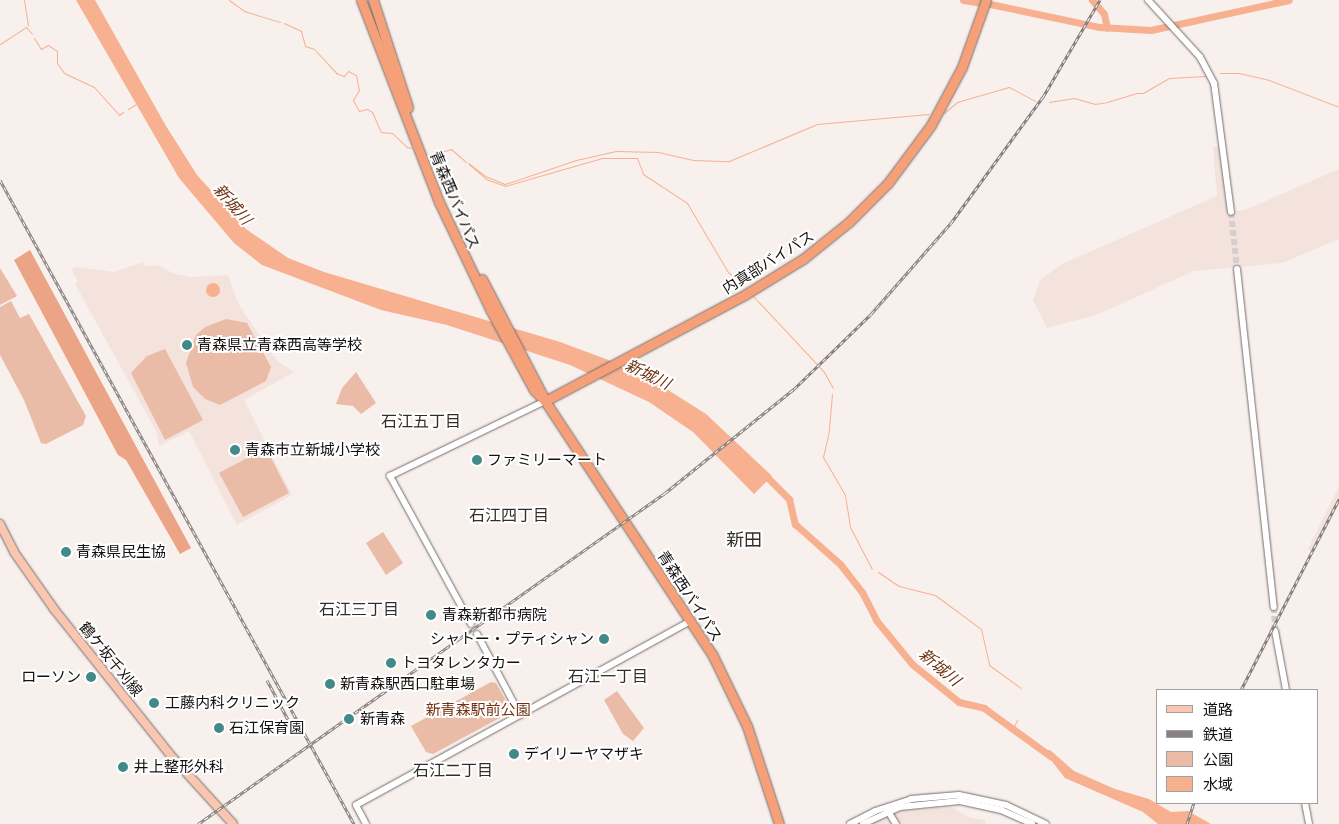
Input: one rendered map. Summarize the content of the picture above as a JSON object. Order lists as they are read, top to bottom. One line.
{"streets":{"highway":["青森西バイパス","内真部バイパス"],"main road":["鶴ケ坂千刈線"]},"crossings":[["青森西バイパス","内真部バイパス"]],"districts":["石江五丁目","石江四丁目","新田","石江三丁目","石江一丁目","石江二丁目"],"water":["新城川"],"parks":["新青森駅前公園"],"places":["青森県立青森西高等学校","青森市立新城小学校","ファミリーマート","青森県民生協","青森新都市病院","シャトー・プティシャン","トヨタレンタカー","ローソン","新青森駅西口駐車場","工藤内科クリニック","新青森","石江保育園","デイリーヤマザキ","井上整形外科"],"legend":["道路","鉄道","公園","水域"]}
